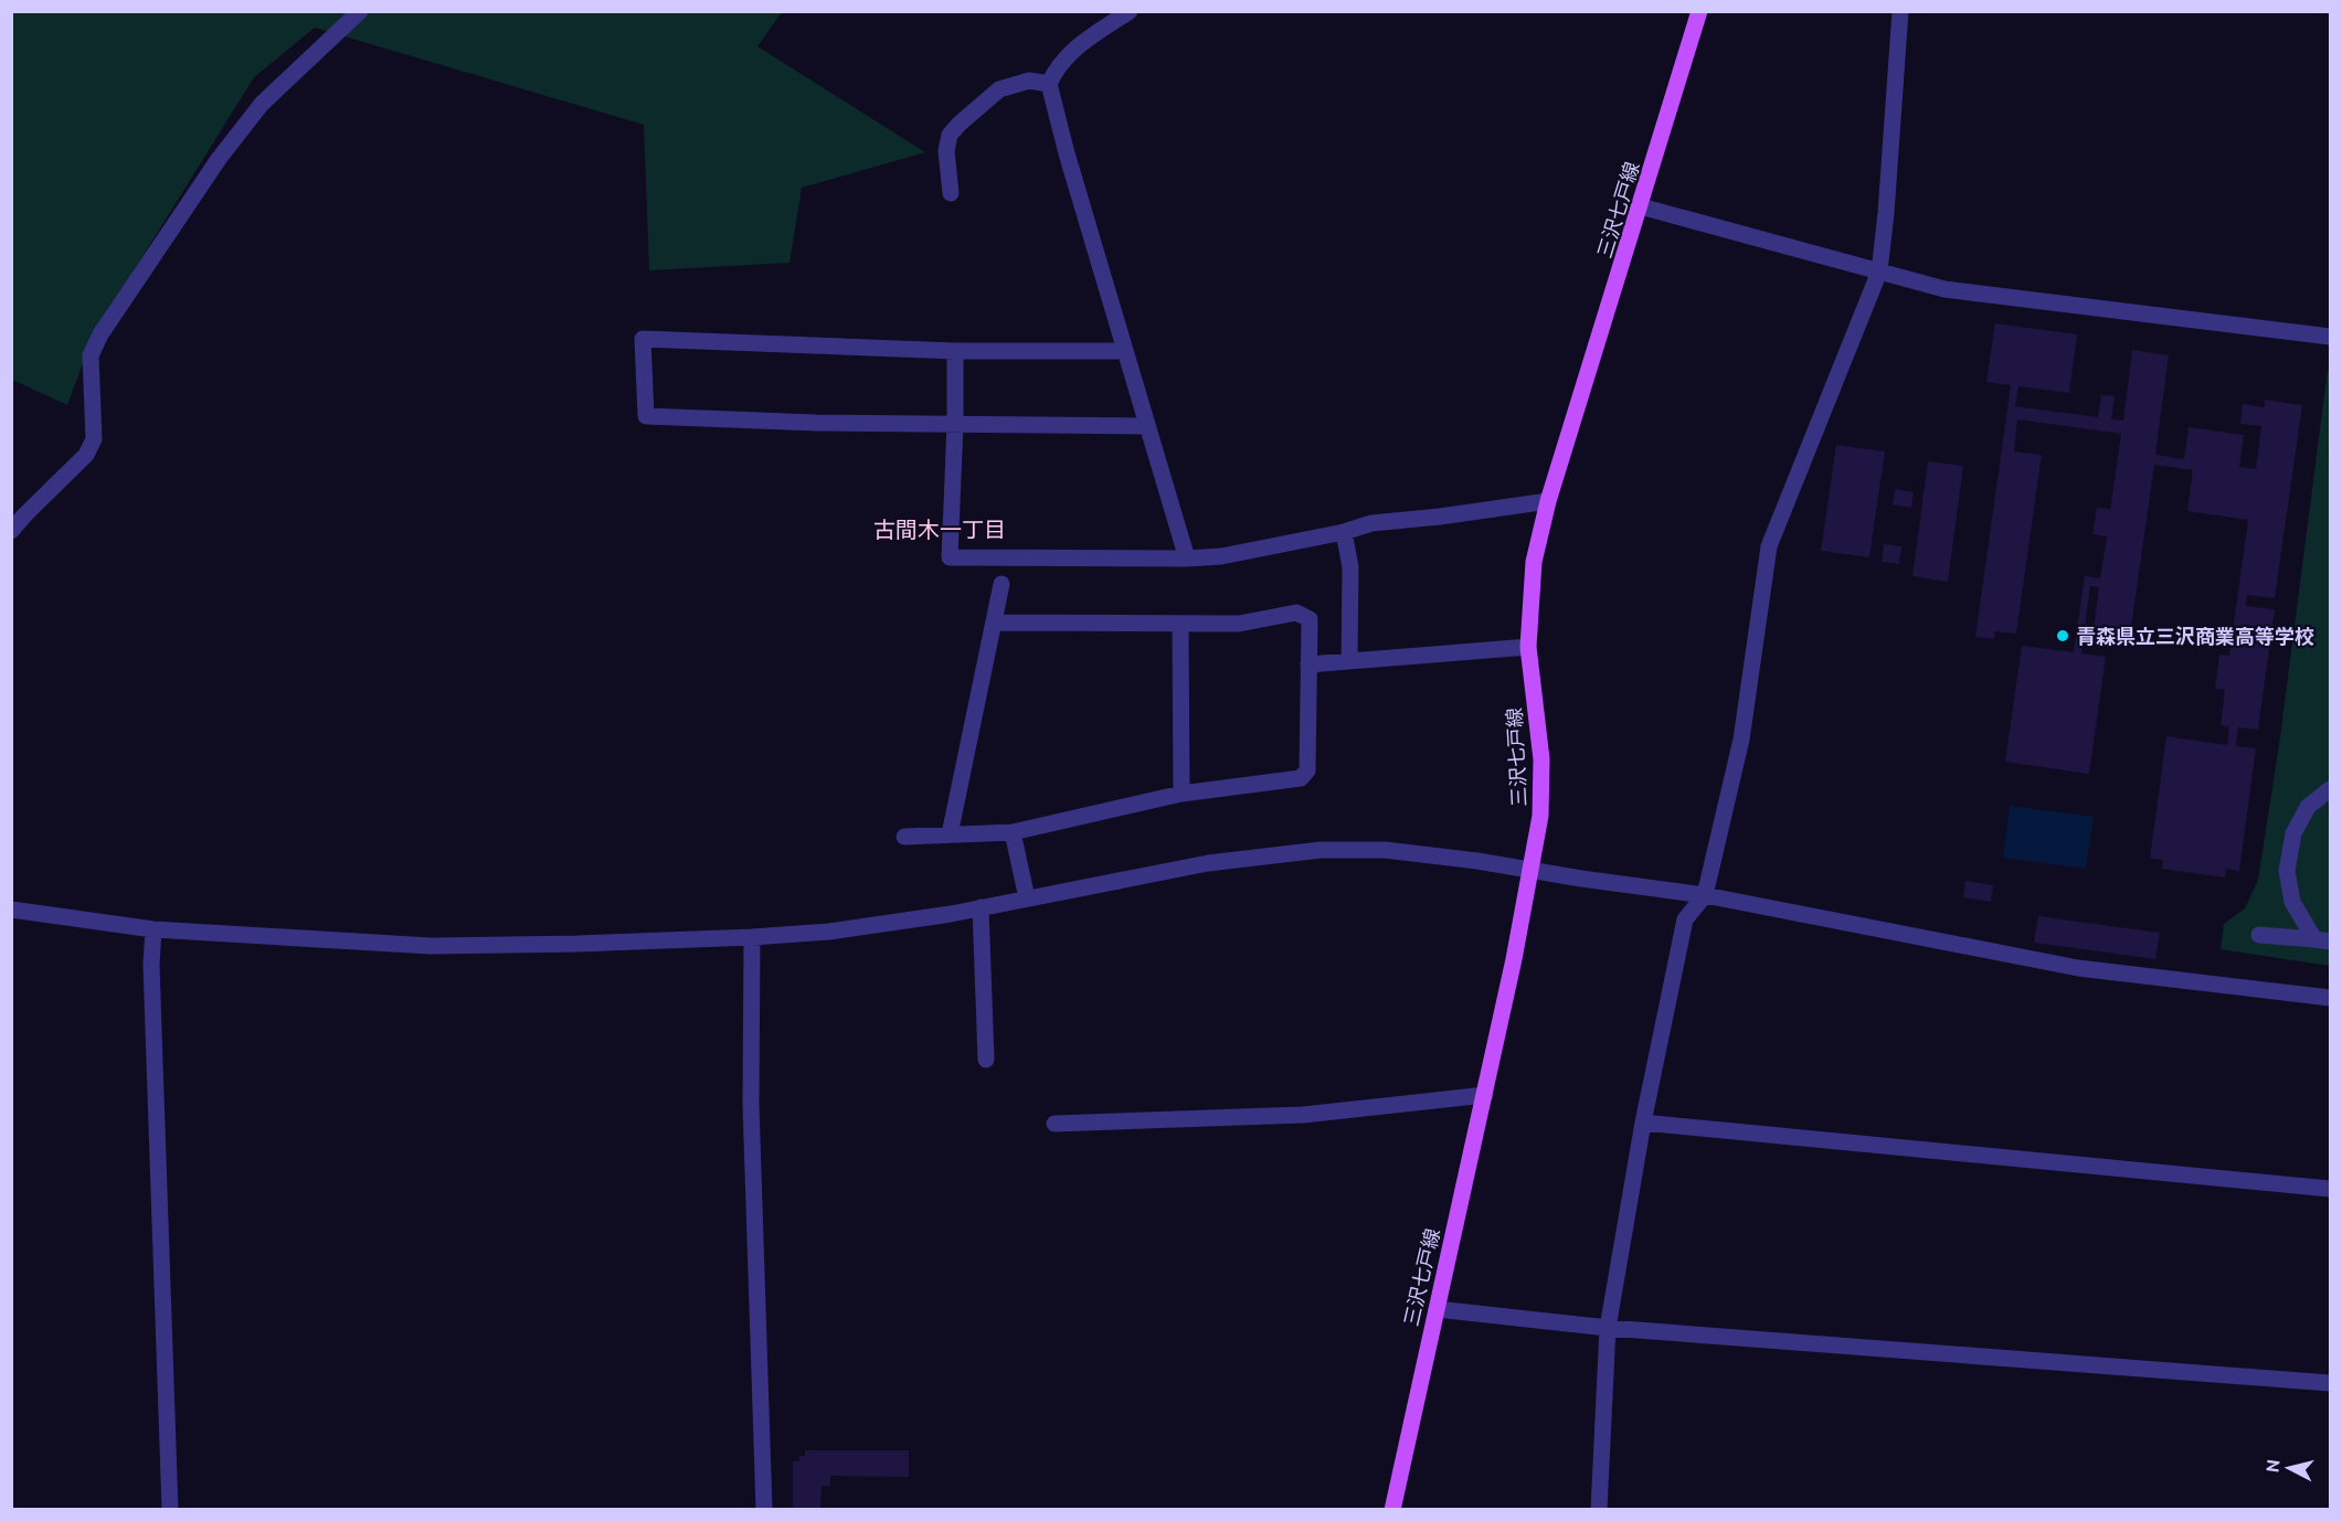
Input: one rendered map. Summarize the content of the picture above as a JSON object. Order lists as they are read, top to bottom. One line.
{"streets":{"main road":["三沢七戸線"]},"districts":["古間木一丁目"],"places":["青森県立三沢商業高等学校"],"north":"left"}
